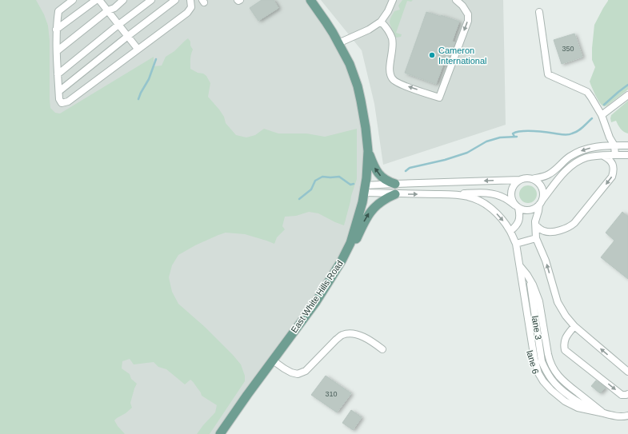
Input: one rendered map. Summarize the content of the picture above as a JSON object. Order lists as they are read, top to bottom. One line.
{"streets":{"main road":["East White Hills Road"]},"places":["Cameron International"],"house_numbers":["350","310"]}
